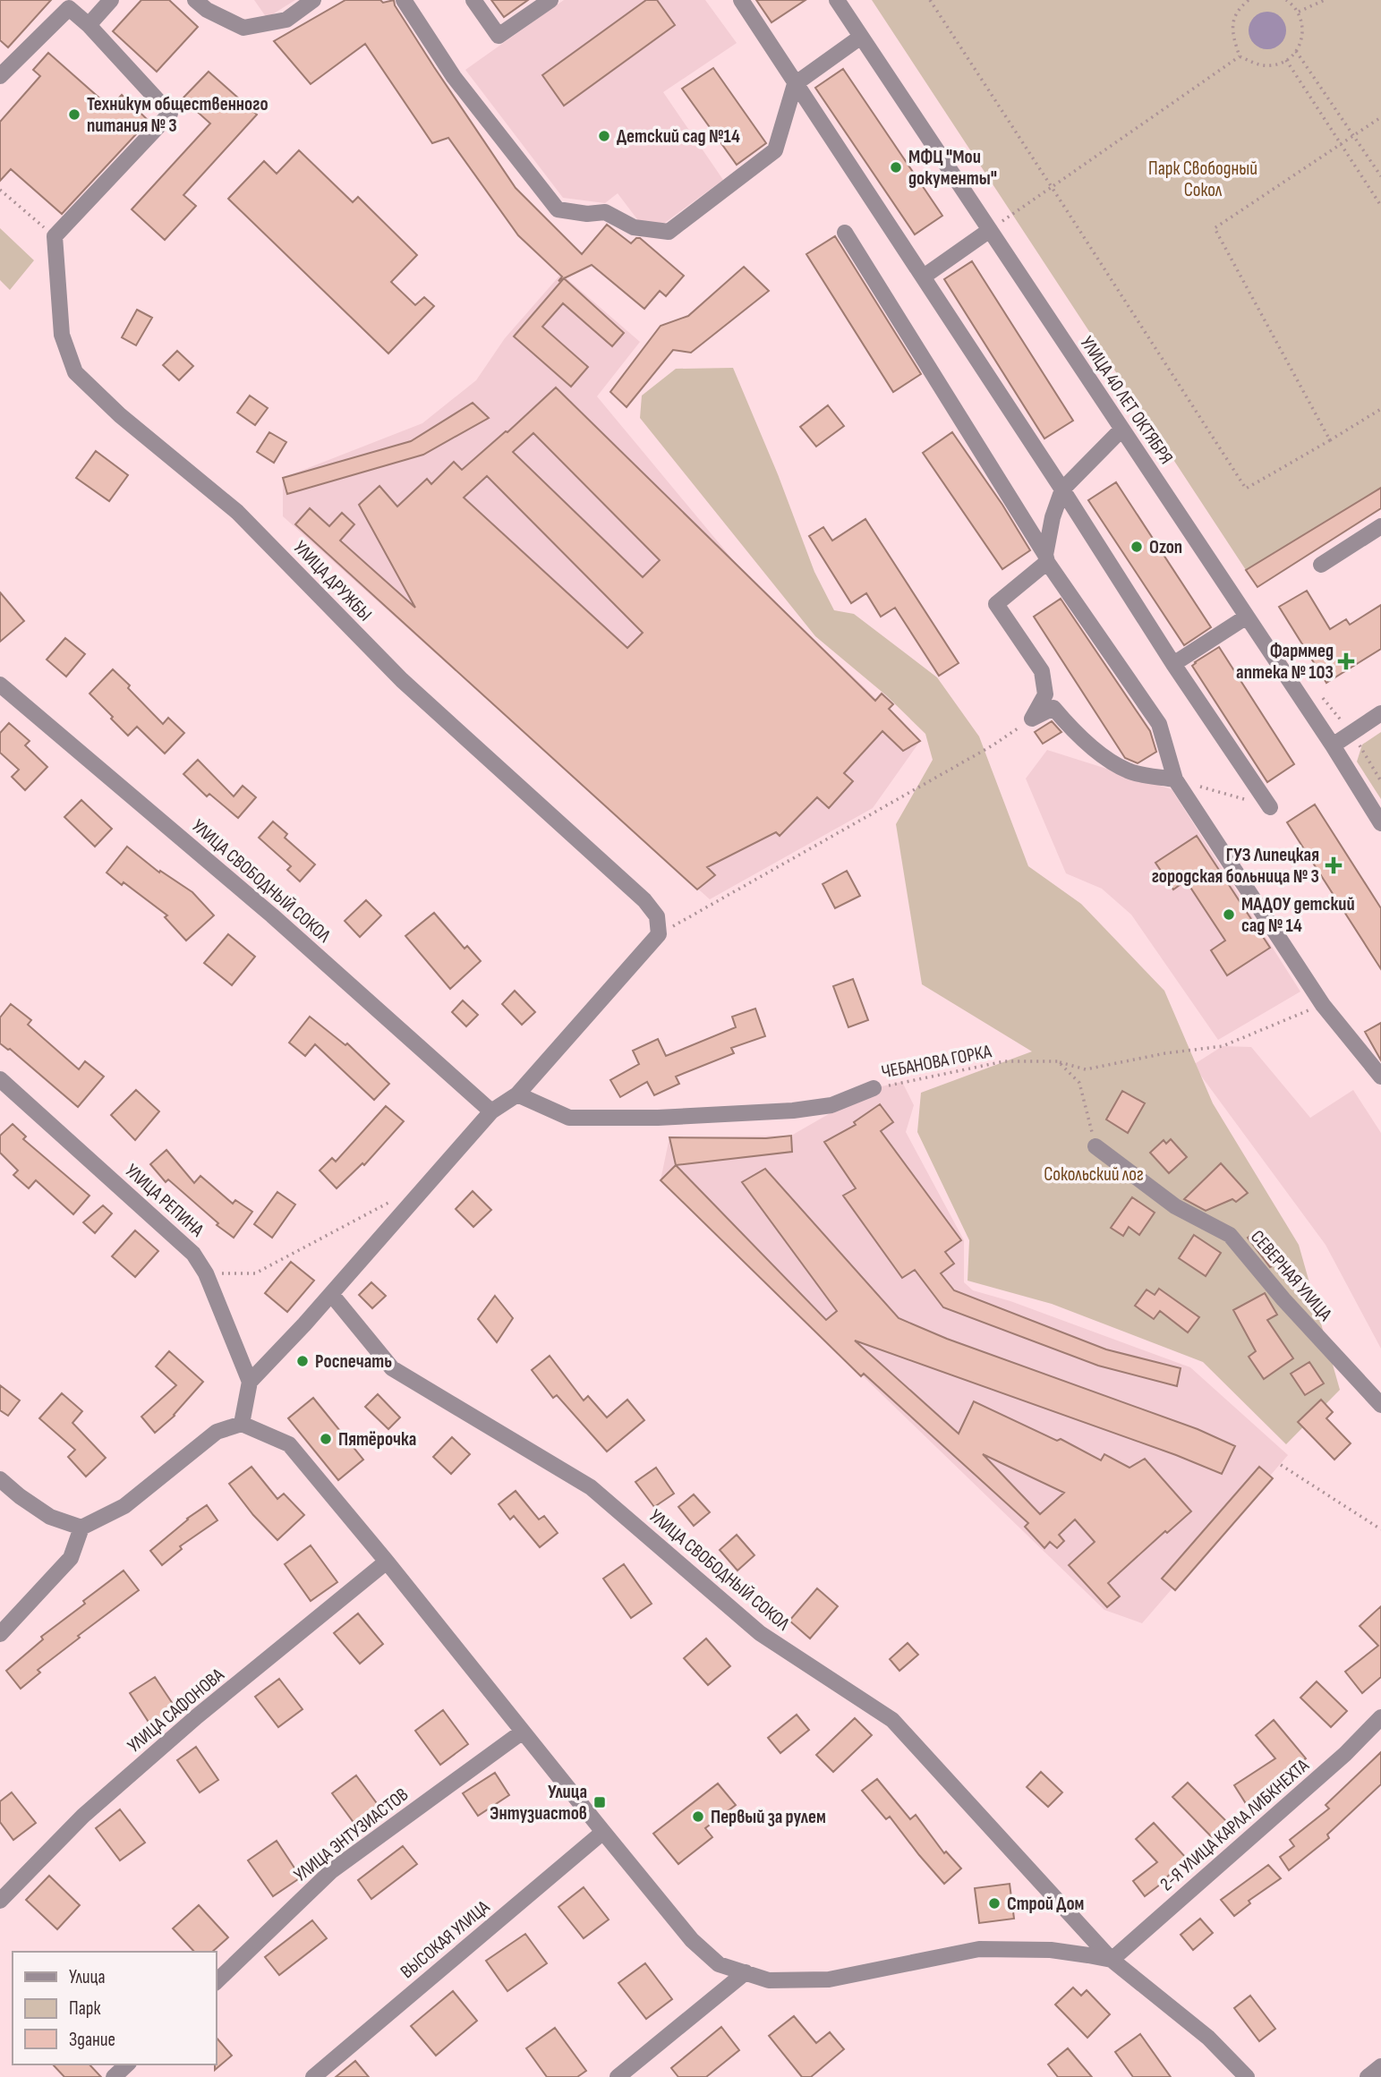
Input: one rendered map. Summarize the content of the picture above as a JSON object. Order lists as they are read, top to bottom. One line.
{"streets":{"street":["УЛИЦА 40 ЛЕТ ОКТЯБРЯ","УЛИЦА ДРУЖБЫ","УЛИЦА СВОБОДНЫЙ СОКОЛ","УЛИЦА РЕПИНА","СЕВЕРНАЯ УЛИЦА","УЛИЦА САФОНОВА","2-Я УЛИЦА КАРЛА ЛИБКНЕХТА","УЛИЦА ЭНТУЗИАСТОВ","ВЫСОКАЯ УЛИЦА"],"path":["ЧЕБАНОВА ГОРКА"]},"crossings":[["УЛИЦА СВОБОДНЫЙ СОКОЛ","2-Я УЛИЦА КАРЛА ЛИБКНЕХТА"]],"parks":["Парк Свободный Сокол","Сокольский лог"],"places":{"other":["Техникум общественного питания № 3","Детский сад №14","МФЦ \"Мои документы\"","Ozon","МАДОУ детский сад № 14","Роспечать","Пятёрочка","Первый за рулем","Строй Дом"],"health":["Фарммед аптека № 103","ГУЗ Липецкая городская больница № 3"],"transit":["Улица Энтузиастов"]},"legend":["Улица","Парк","Здание"]}
